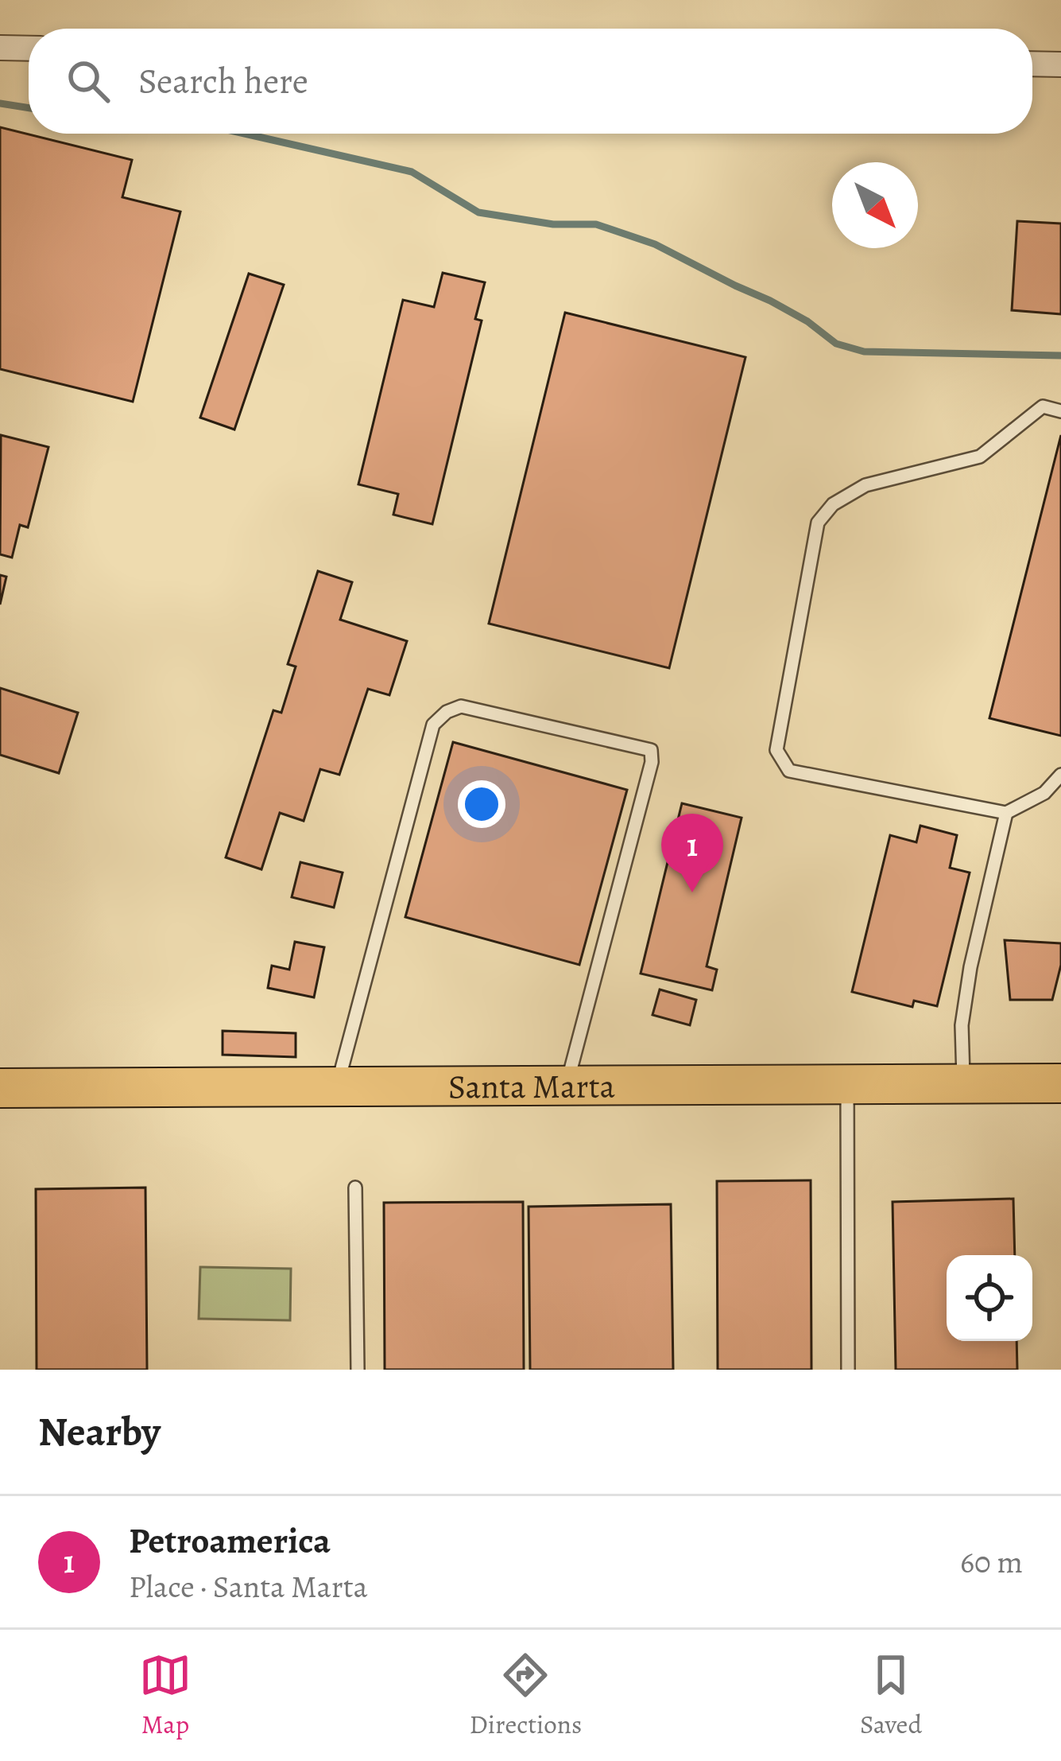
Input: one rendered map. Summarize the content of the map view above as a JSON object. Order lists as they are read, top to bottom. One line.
{"streets":{"main road":["Santa Marta"]},"north":"bottom right","page":{"search":"Search here","pins":"1","heading":"Nearby","list":[{"mark":"1","name":"Petroamerica","note":"Place · Santa Marta","value":"60 m"}],"nav":["Map","Directions","Saved"]}}
